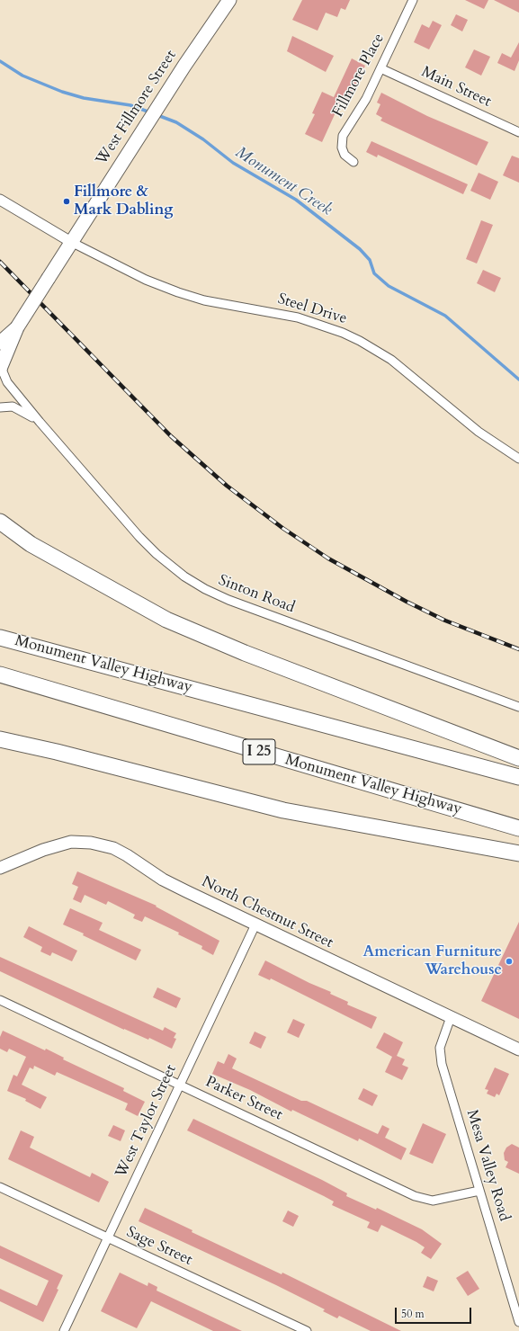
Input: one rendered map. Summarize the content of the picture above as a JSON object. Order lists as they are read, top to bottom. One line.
{"streets":{"highway":["Monument Valley Highway","I 25"],"main road":["West Fillmore Street","North Chestnut Street"],"street":["Fillmore Place","Main Street","Steel Drive","Sinton Road","Parker Street","West Taylor Street","Mesa Valley Road","Sage Street"]},"crossings":[["Fillmore Place","Main Street"],["West Fillmore Street","Steel Drive"],["West Fillmore Street","Sinton Road"],["North Chestnut Street","West Taylor Street"],["North Chestnut Street","Mesa Valley Road"],["Parker Street","West Taylor Street"],["Parker Street","Mesa Valley Road"],["West Taylor Street","Sage Street"]],"water":["Monument Creek"],"places":["Fillmore & Mark Dabling","American Furniture Warehouse"],"scale_bar":"50 m"}
